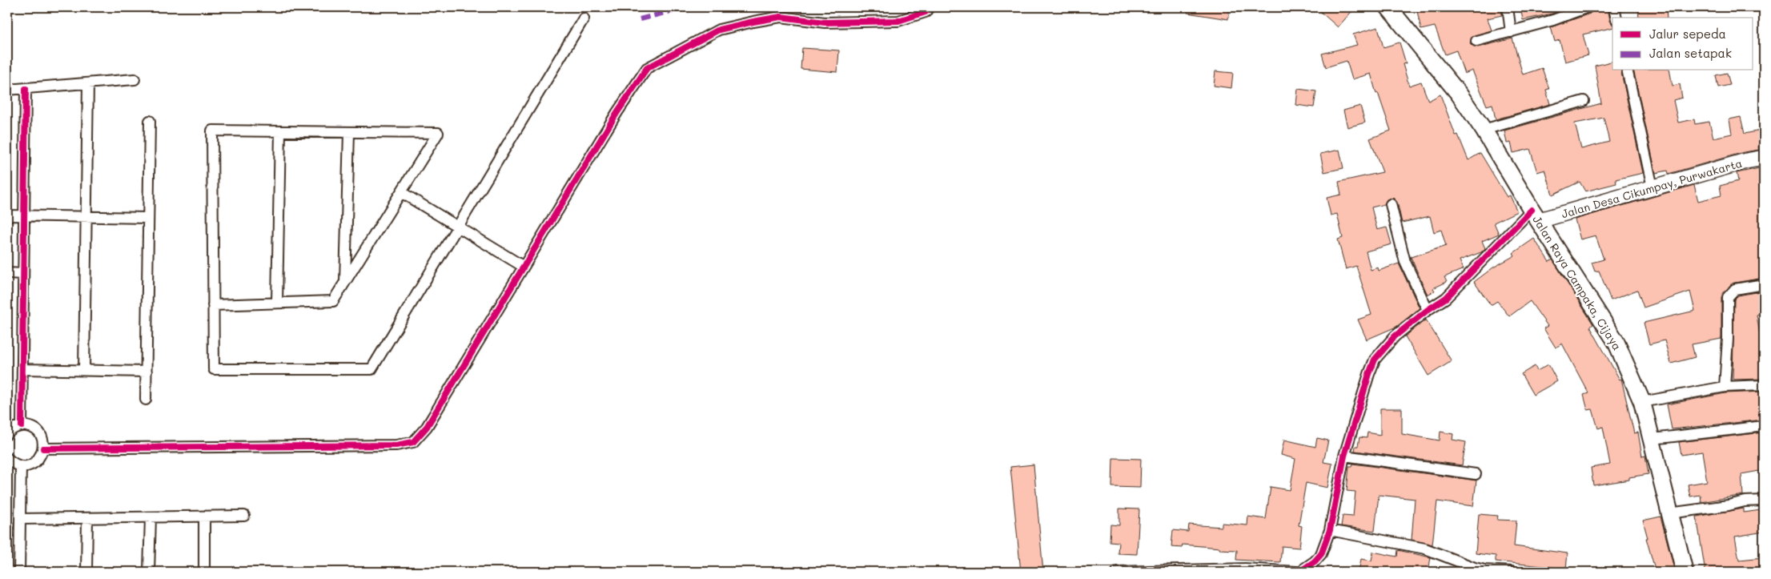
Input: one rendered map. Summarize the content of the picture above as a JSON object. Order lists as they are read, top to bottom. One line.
{"streets":{"main road":["Jalan Raya Campaka, Cijaya"],"street":["Jalan Desa Cikumpay, Purwakarta"]},"crossings":[["Jalan Desa Cikumpay, Purwakarta","Jalan Raya Campaka, Cijaya"]],"legend":["Jalur sepeda","Jalan setapak"]}
